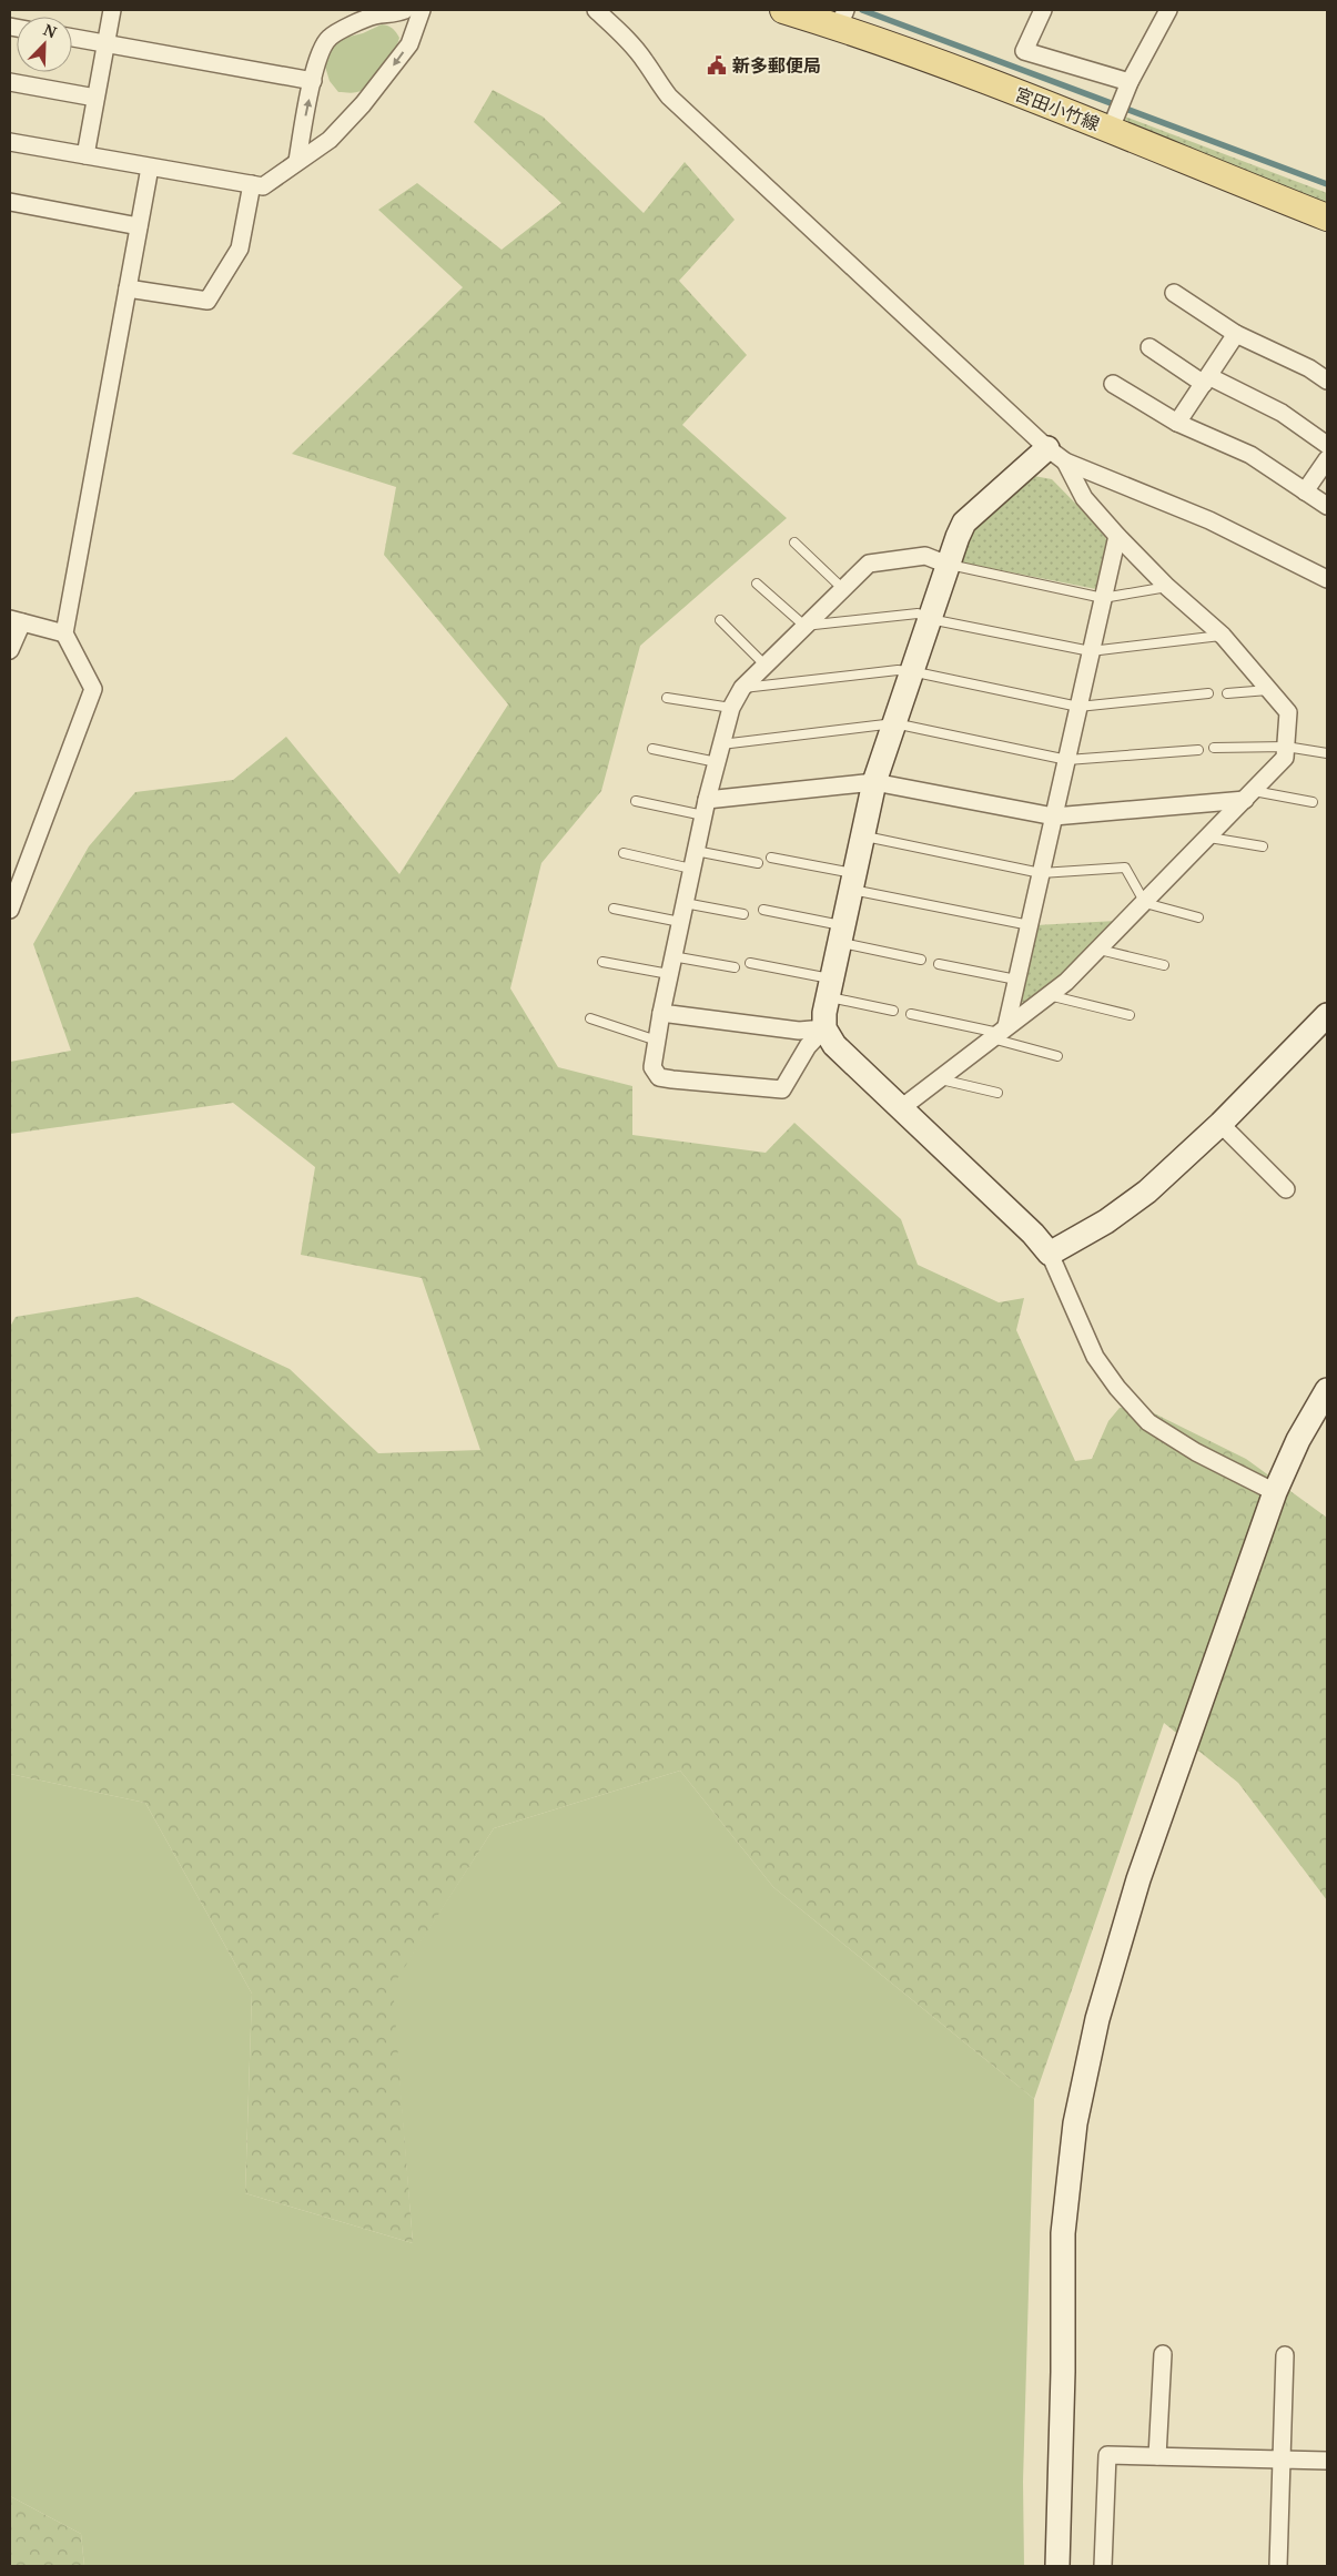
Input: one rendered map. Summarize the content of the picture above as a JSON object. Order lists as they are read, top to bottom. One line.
{"streets":{"main road":["宮田小竹線"]},"places":{"public building":["新多郵便局"]},"north":"top right"}
